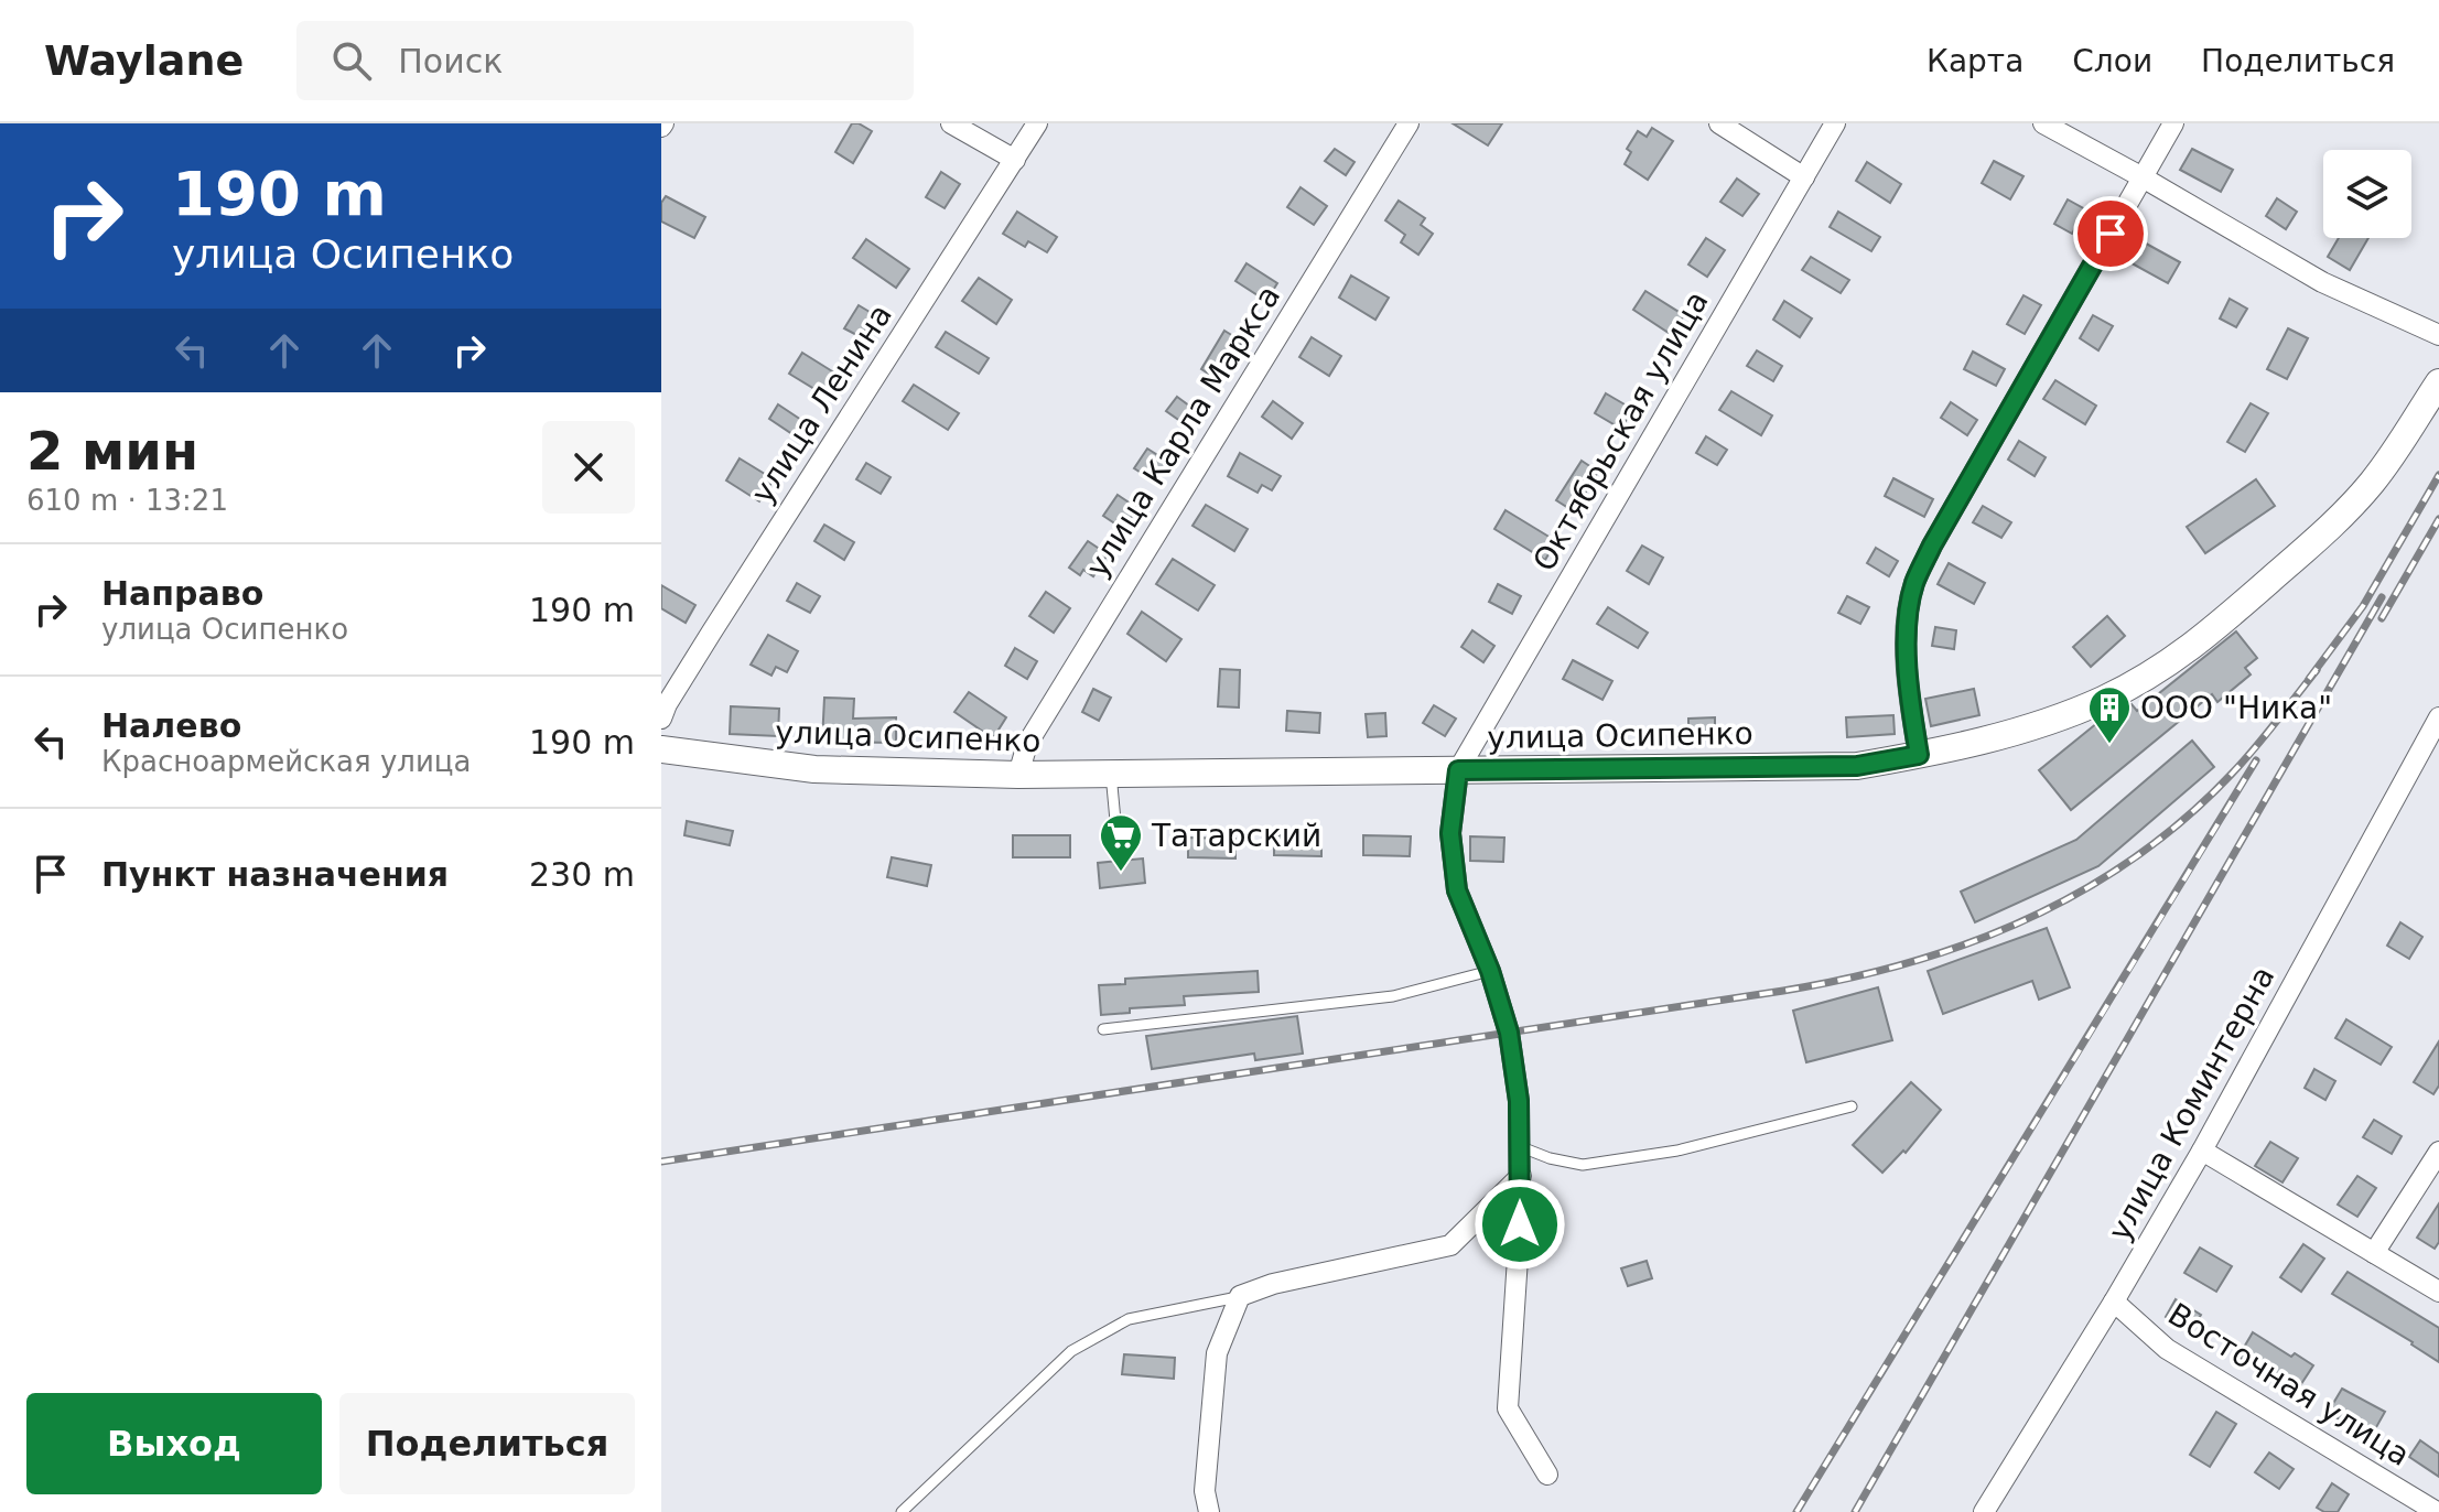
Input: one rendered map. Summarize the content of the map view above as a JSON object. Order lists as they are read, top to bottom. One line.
{"streets":{"street":["улица Ленина","улица Карла Маркса","Октябрьская улица","улица Осипенко","улица Коминтерна","Восточная улица"]},"crossings":[["улица Карла Маркса","улица Осипенко"],["Октябрьская улица","улица Осипенко"],["улица Коминтерна","Восточная улица"]],"places":{"building":["ООО \"Ника\""],"supermarket":["Татарский"]},"page":{"header":"Waylane","search":"Поиск","nav":["Карта","Слои","Поделиться"],"turn":["190 m","улица Осипенко"],"heading":["2 мин","610 m · 13:21"],"list":[{"name":"Направо","note":"улица Осипенко","value":"190 m"},{"name":"Налево","note":"Красноармейская улица","value":"190 m"},{"name":"Пункт назначения","value":"230 m"}],"buttons":["Выход","Поделиться"]}}
